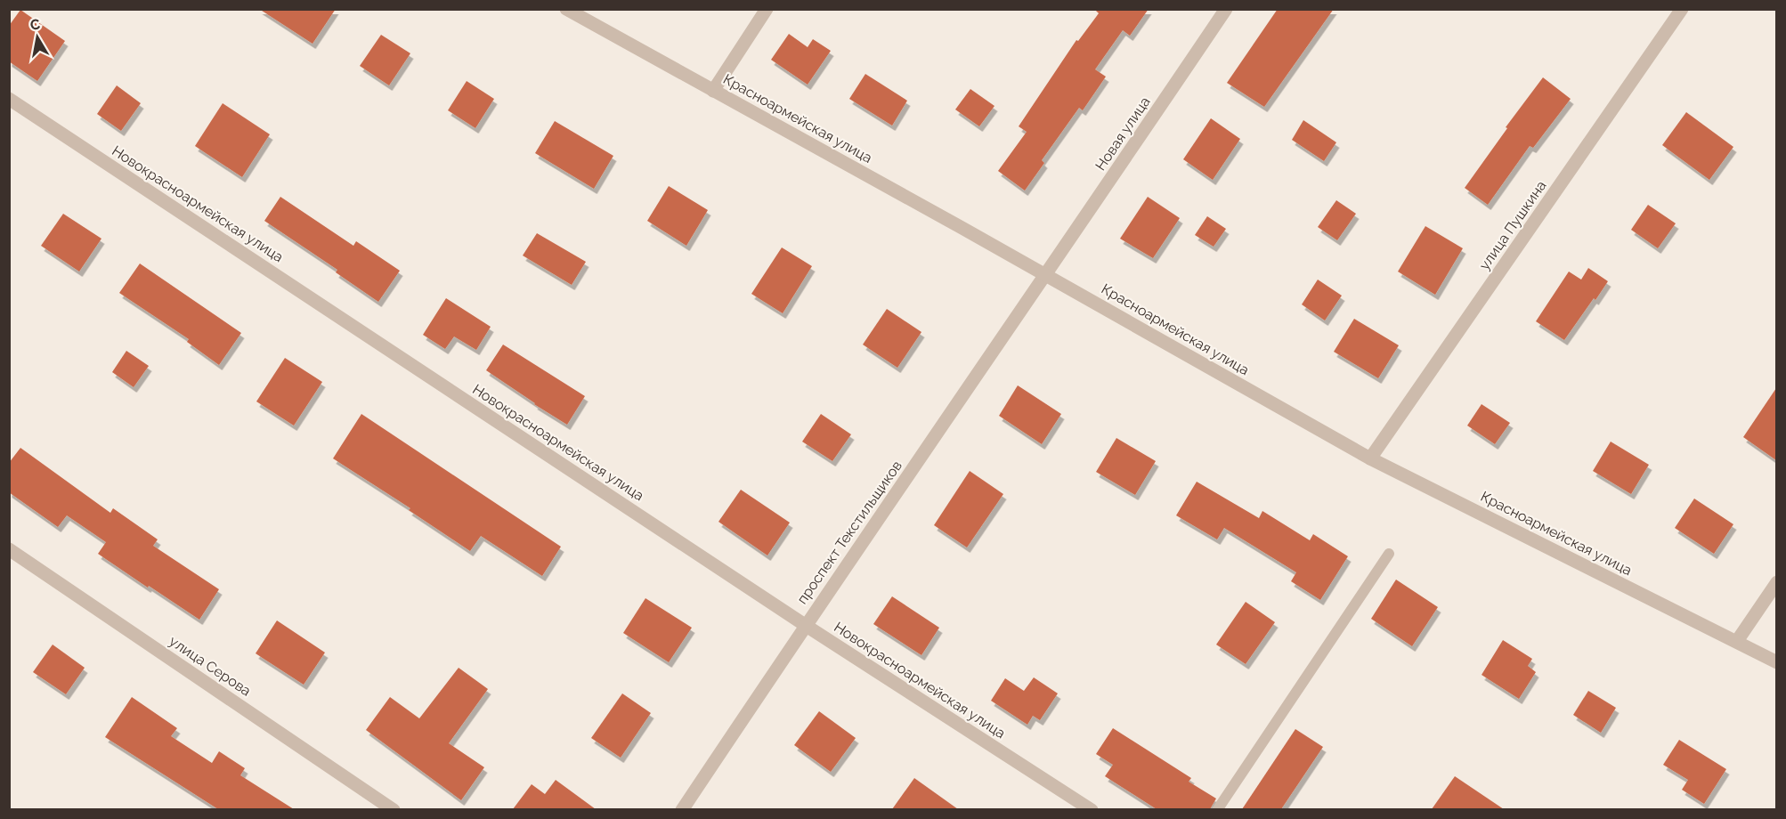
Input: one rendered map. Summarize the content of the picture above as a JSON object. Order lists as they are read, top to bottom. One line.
{"streets":{"street":["Красноармейская улица","Новая улица","Новокрасноармейская улица","улица Пушкина","проспект Текстильщиков","улица Серова"]},"crossings":[["Красноармейская улица","Новая улица"],["Красноармейская улица","улица Пушкина"],["Красноармейская улица","проспект Текстильщиков"],["Новая улица","проспект Текстильщиков"],["Новокрасноармейская улица","проспект Текстильщиков"]],"north":"top"}
